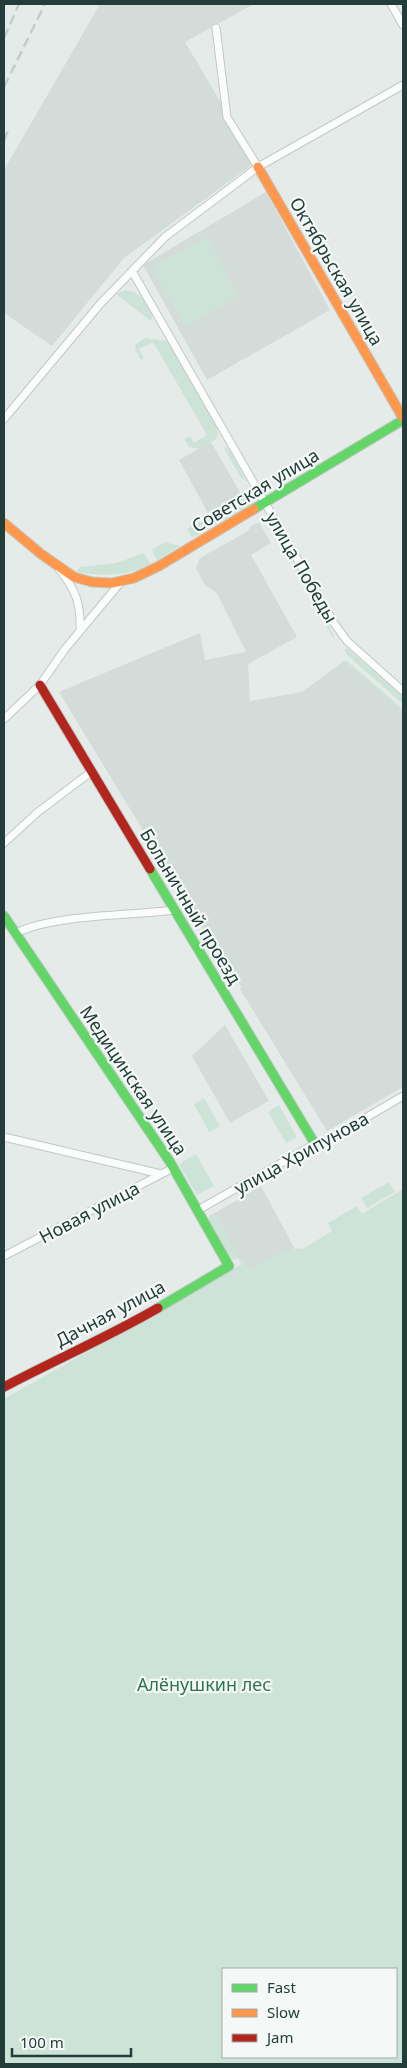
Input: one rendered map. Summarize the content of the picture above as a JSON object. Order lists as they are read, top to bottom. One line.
{"streets":{"street":["Октябрьская улица","Советская улица","улица Победы","Больничный проезд","Медицинская улица","улица Хрипунова","Новая улица","Дачная улица"]},"crossings":[["Октябрьская улица","Советская улица"],["Советская улица","улица Победы"],["Больничный проезд","улица Хрипунова"],["Медицинская улица","улица Хрипунова"],["Медицинская улица","Новая улица"],["Медицинская улица","Дачная улица"]],"parks":["Алёнушкин лес"],"legend":["Fast","Slow","Jam"],"scale_bar":"100 m"}
